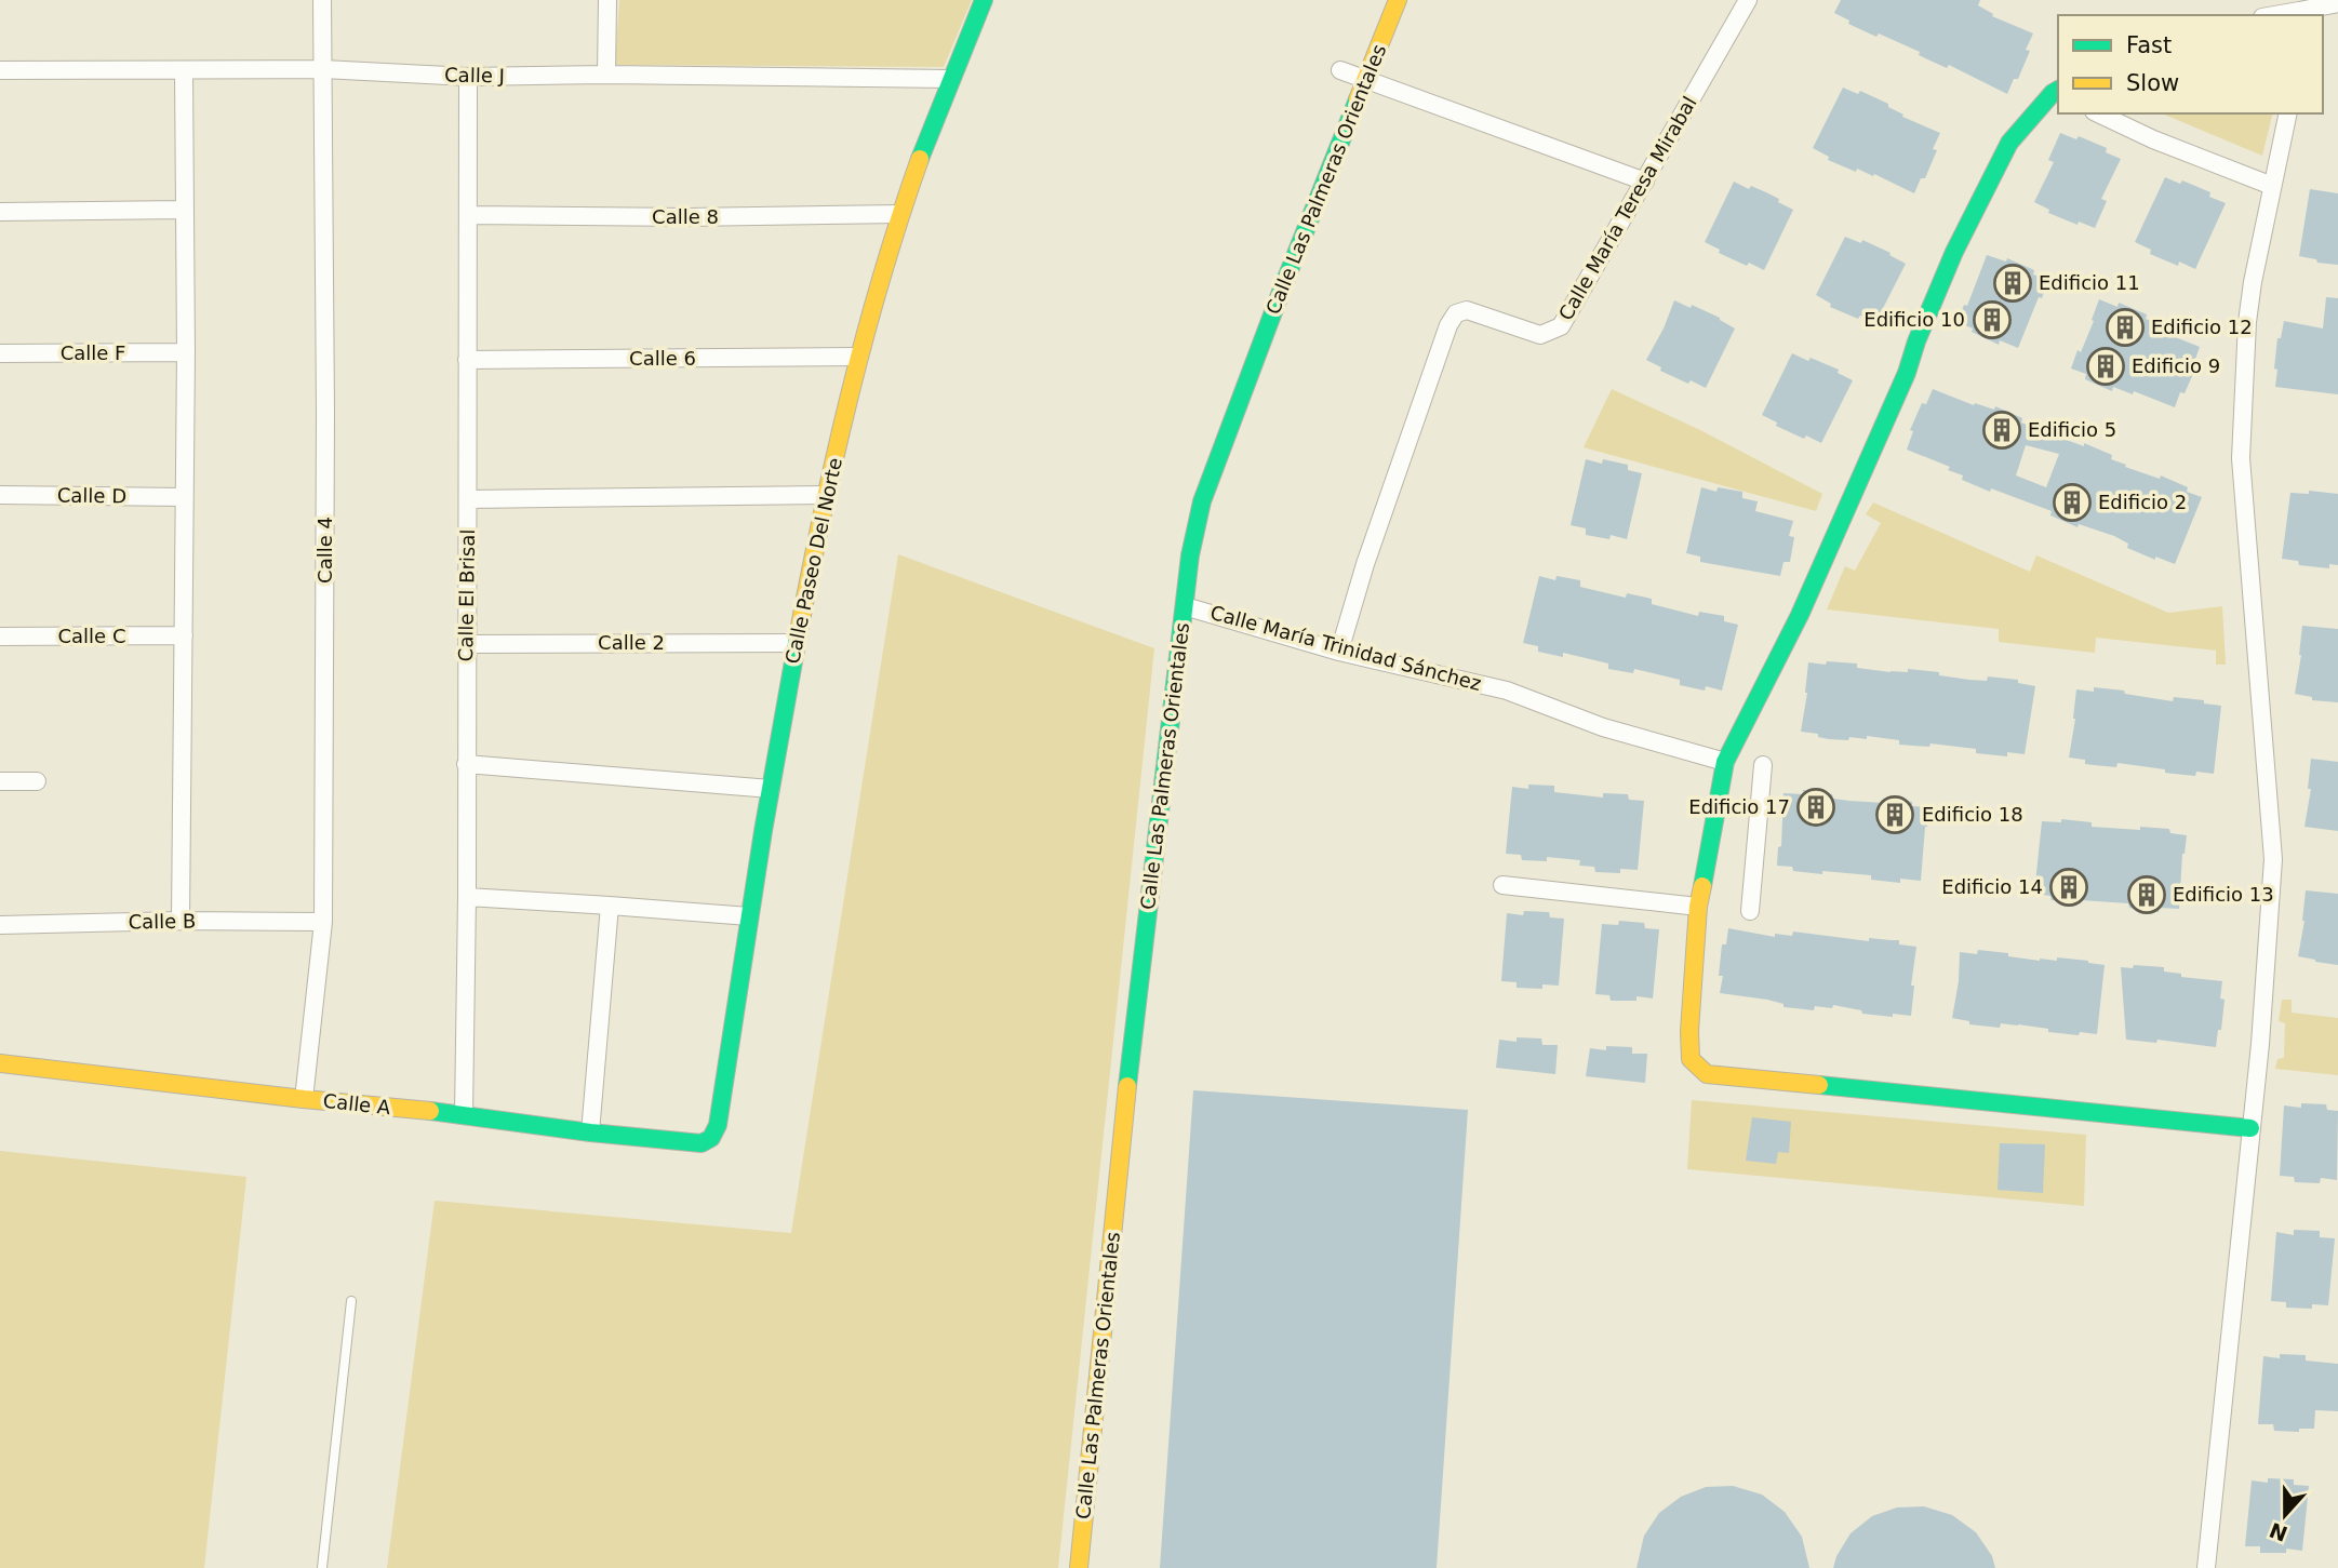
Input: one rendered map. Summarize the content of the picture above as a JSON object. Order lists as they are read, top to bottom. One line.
{"streets":{"street":["Calle J","Calle Las Palmeras Orientales","Calle María Teresa Mirabal","Calle 8","Calle F","Calle 6","Calle D","Calle 4","Calle Paseo Del Norte","Calle El Brisal","Calle C","Calle 2","Calle María Trinidad Sánchez","Calle B","Calle A"]},"crossings":[["Calle J","Calle 4"],["Calle J","Calle Paseo Del Norte"],["Calle J","Calle El Brisal"],["Calle Las Palmeras Orientales","Calle María Trinidad Sánchez"],["Calle María Teresa Mirabal","Calle María Trinidad Sánchez"],["Calle 8","Calle Paseo Del Norte"],["Calle 8","Calle El Brisal"],["Calle 6","Calle Paseo Del Norte"],["Calle 6","Calle El Brisal"],["Calle 4","Calle B"],["Calle 4","Calle A"],["Calle Paseo Del Norte","Calle 2"],["Calle Paseo Del Norte","Calle A"],["Calle El Brisal","Calle 2"],["Calle El Brisal","Calle A"]],"places":{"building":["Edificio 11","Edificio 10","Edificio 12","Edificio 9","Edificio 5","Edificio 2","Edificio 17","Edificio 18","Edificio 14","Edificio 13"]},"legend":["Fast","Slow"],"north":"bottom"}
